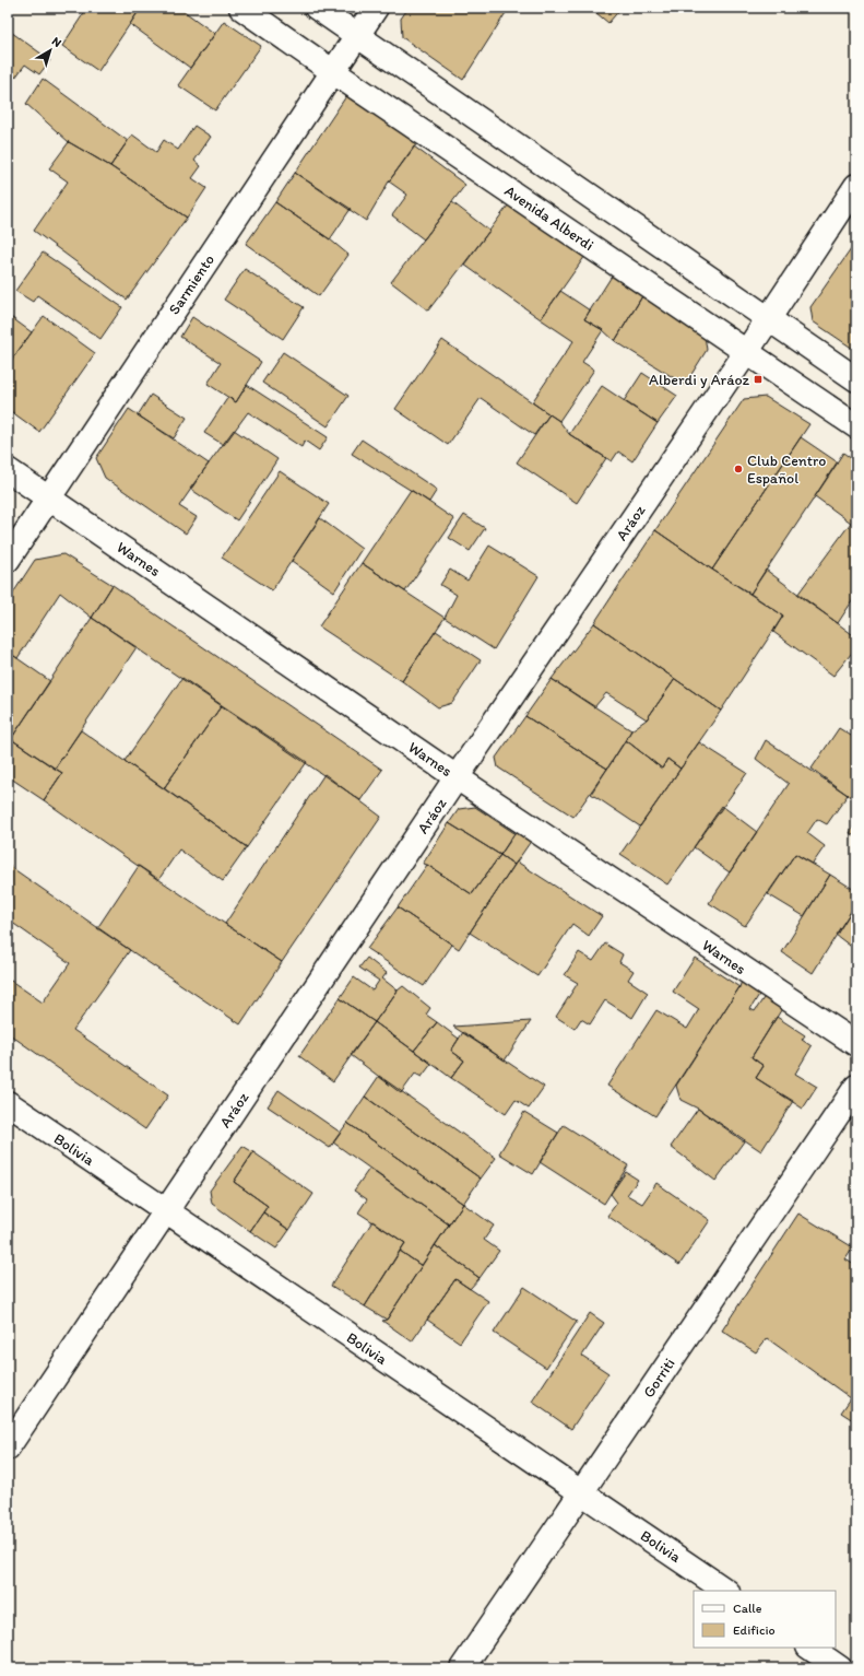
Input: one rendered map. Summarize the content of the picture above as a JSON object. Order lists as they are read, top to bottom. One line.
{"streets":{"street":["Avenida Alberdi","Sarmiento","Aráoz","Warnes","Bolivia","Gorriti"]},"crossings":[["Avenida Alberdi","Sarmiento"],["Avenida Alberdi","Aráoz"],["Sarmiento","Warnes"],["Aráoz","Warnes"],["Aráoz","Bolivia"],["Bolivia","Gorriti"]],"places":{"transit":["Alberdi y Aráoz"],"other":["Club Centro Español"]},"legend":["Calle","Edificio"],"north":"top right"}
